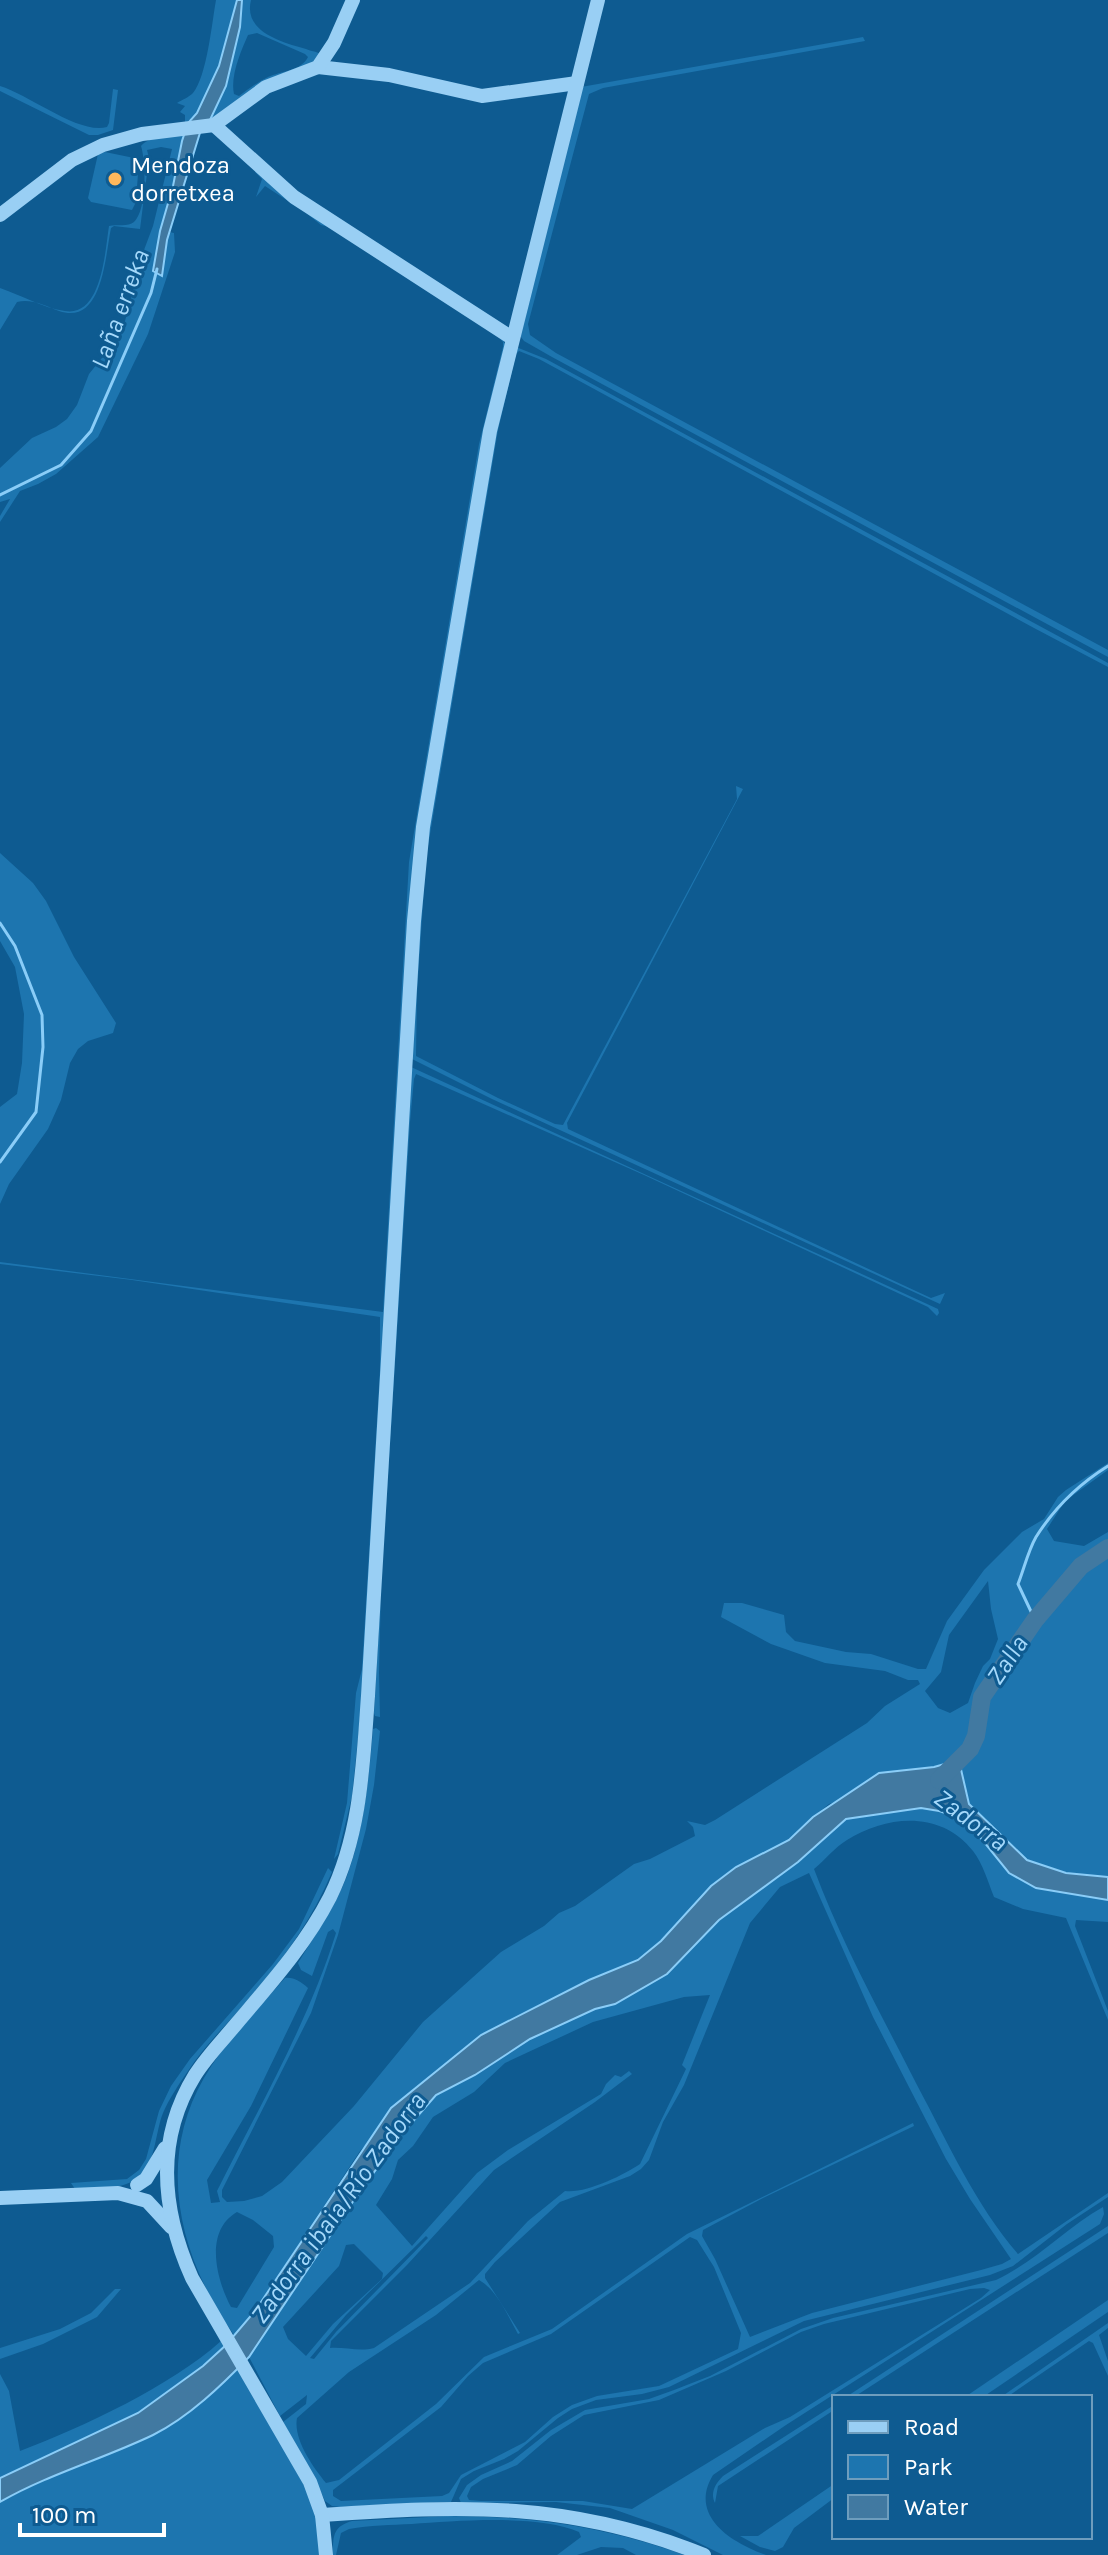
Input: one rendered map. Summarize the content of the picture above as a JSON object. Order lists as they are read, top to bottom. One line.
{"water":["Laña erreka","Zalla","Zadorra","Zadorra ibaia/Río Zadorra"],"places":["Mendoza dorretxea"],"legend":["Road","Park","Water"],"scale_bar":"100 m"}
